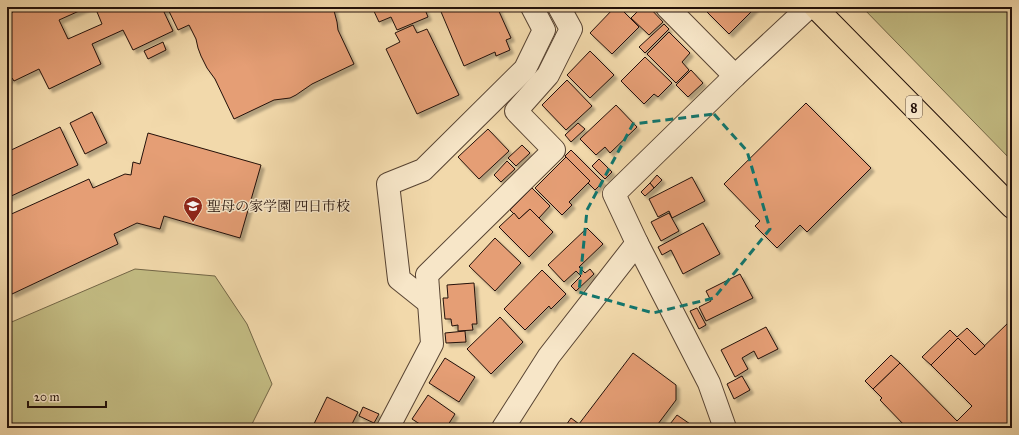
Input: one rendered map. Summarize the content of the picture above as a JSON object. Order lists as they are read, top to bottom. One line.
{"streets":{"main road":["8"]},"places":{"school or university":["聖母の家学園 四日市校"]},"scale_bar":"20 m"}
